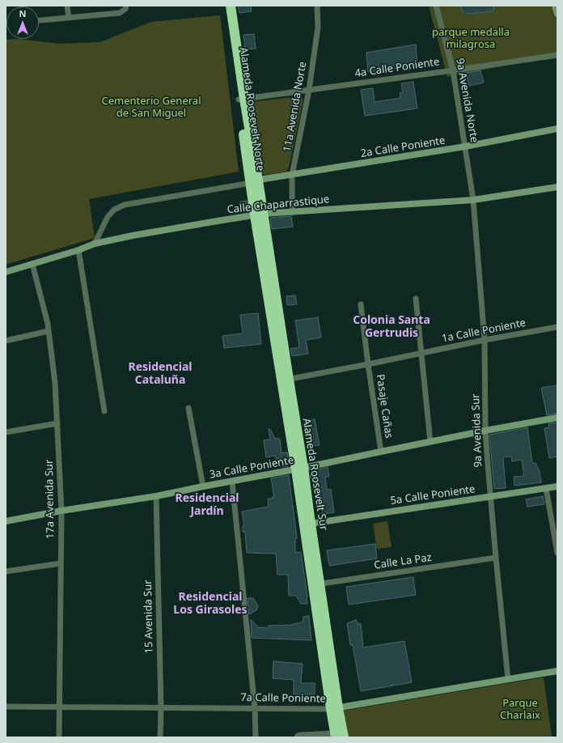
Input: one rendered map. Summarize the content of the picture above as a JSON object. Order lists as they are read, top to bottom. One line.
{"streets":{"highway":["Alameda Roosevelt Norte","Alameda Roosevelt Sur"],"street":["4a Calle Poniente","9a Avenida Norte","11a Avenida Norte","2a Calle Poniente","Calle Chaparrastique","1a Calle Poniente","Pasaje Cañas","9a Avenida Sur","3a Calle Poniente","5a Calle Poniente","17a Avenida Sur","Calle La Paz","15 Avenida Sur","7a Calle Poniente"]},"crossings":[["4a Calle Poniente","9a Avenida Norte"],["4a Calle Poniente","11a Avenida Norte"],["4a Calle Poniente","Alameda Roosevelt Norte"],["9a Avenida Norte","2a Calle Poniente"],["9a Avenida Norte","Calle Chaparrastique"],["9a Avenida Norte","9a Avenida Sur"],["11a Avenida Norte","2a Calle Poniente"],["11a Avenida Norte","Calle Chaparrastique"],["Alameda Roosevelt Norte","2a Calle Poniente"],["Alameda Roosevelt Norte","Calle Chaparrastique"],["Alameda Roosevelt Norte","Alameda Roosevelt Sur"],["2a Calle Poniente","Calle Chaparrastique"],["Calle Chaparrastique","9a Avenida Sur"],["Calle Chaparrastique","Alameda Roosevelt Sur"],["Calle Chaparrastique","17a Avenida Sur"],["1a Calle Poniente","Pasaje Cañas"],["1a Calle Poniente","9a Avenida Sur"],["1a Calle Poniente","Alameda Roosevelt Sur"],["Pasaje Cañas","3a Calle Poniente"],["9a Avenida Sur","3a Calle Poniente"],["9a Avenida Sur","5a Calle Poniente"],["9a Avenida Sur","Calle La Paz"],["9a Avenida Sur","7a Calle Poniente"],["3a Calle Poniente","Alameda Roosevelt Sur"],["3a Calle Poniente","17a Avenida Sur"],["3a Calle Poniente","15 Avenida Sur"],["Alameda Roosevelt Sur","5a Calle Poniente"],["Alameda Roosevelt Sur","Calle La Paz"],["Alameda Roosevelt Sur","7a Calle Poniente"],["17a Avenida Sur","7a Calle Poniente"],["15 Avenida Sur","7a Calle Poniente"]],"districts":["Colonia Santa Gertrudis","Residencial Cataluña","Residencial Jardín","Residencial Los Girasoles"],"parks":["parque medalla milagrosa","Cementerio General de San Miguel","Parque Charlaix"],"north":"top"}
